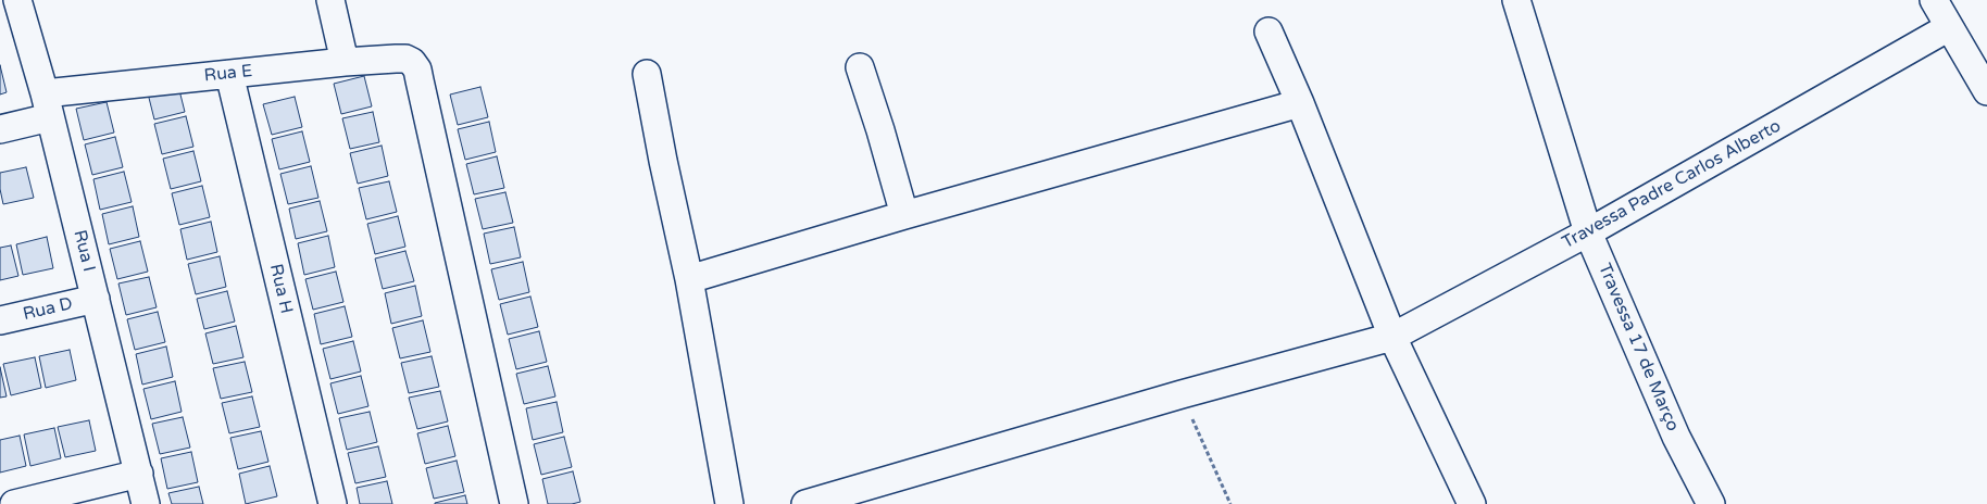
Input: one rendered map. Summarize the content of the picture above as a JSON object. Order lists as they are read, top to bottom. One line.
{"streets":{"street":["Rua E","Travessa Padre Carlos Alberto","Rua I","Rua H","Rua D","Travessa 17 de Março"]},"crossings":[["Rua E","Rua I"],["Rua E","Rua H"],["Travessa Padre Carlos Alberto","Travessa 17 de Março"],["Rua I","Rua D"]]}
